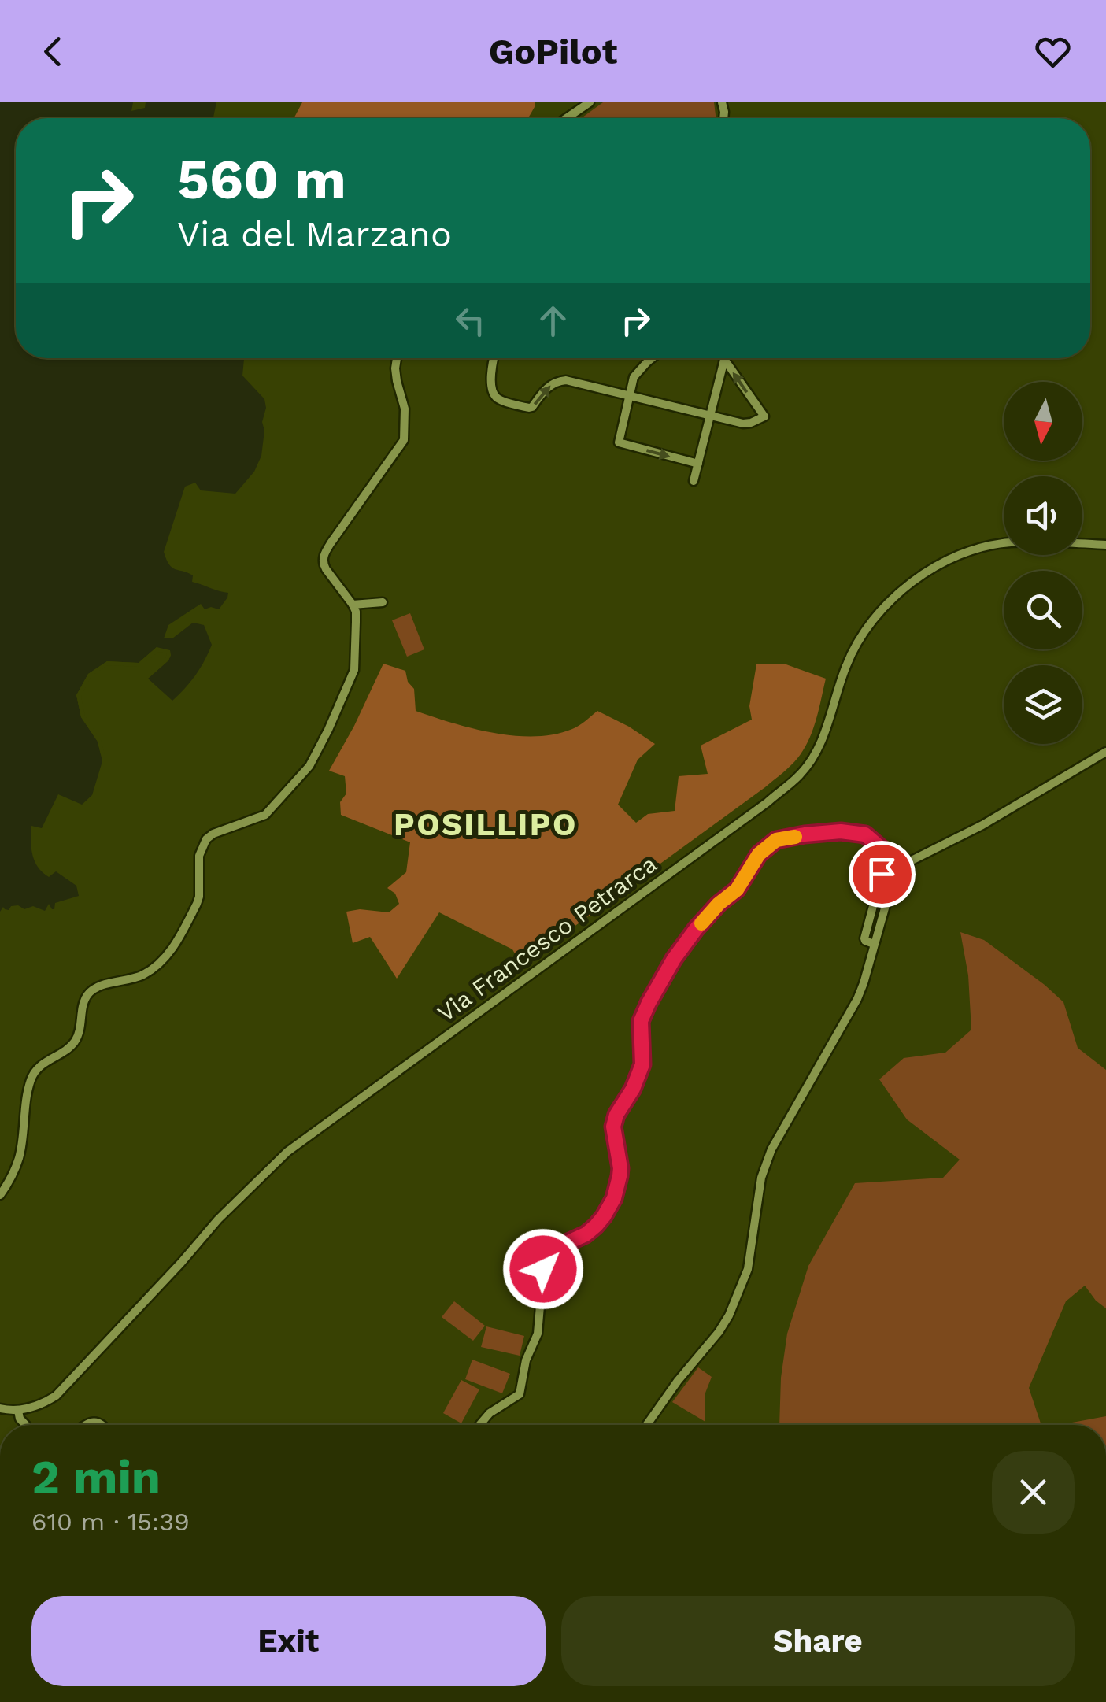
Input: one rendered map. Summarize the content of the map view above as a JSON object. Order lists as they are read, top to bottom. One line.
{"streets":{"street":["Via Francesco Petrarca"]},"districts":["POSILLIPO"],"north":"bottom","page":{"header":"GoPilot","turn":["560 m","Via del Marzano"],"heading":["2 min","610 m · 15:39"],"buttons":["Exit","Share"]}}
